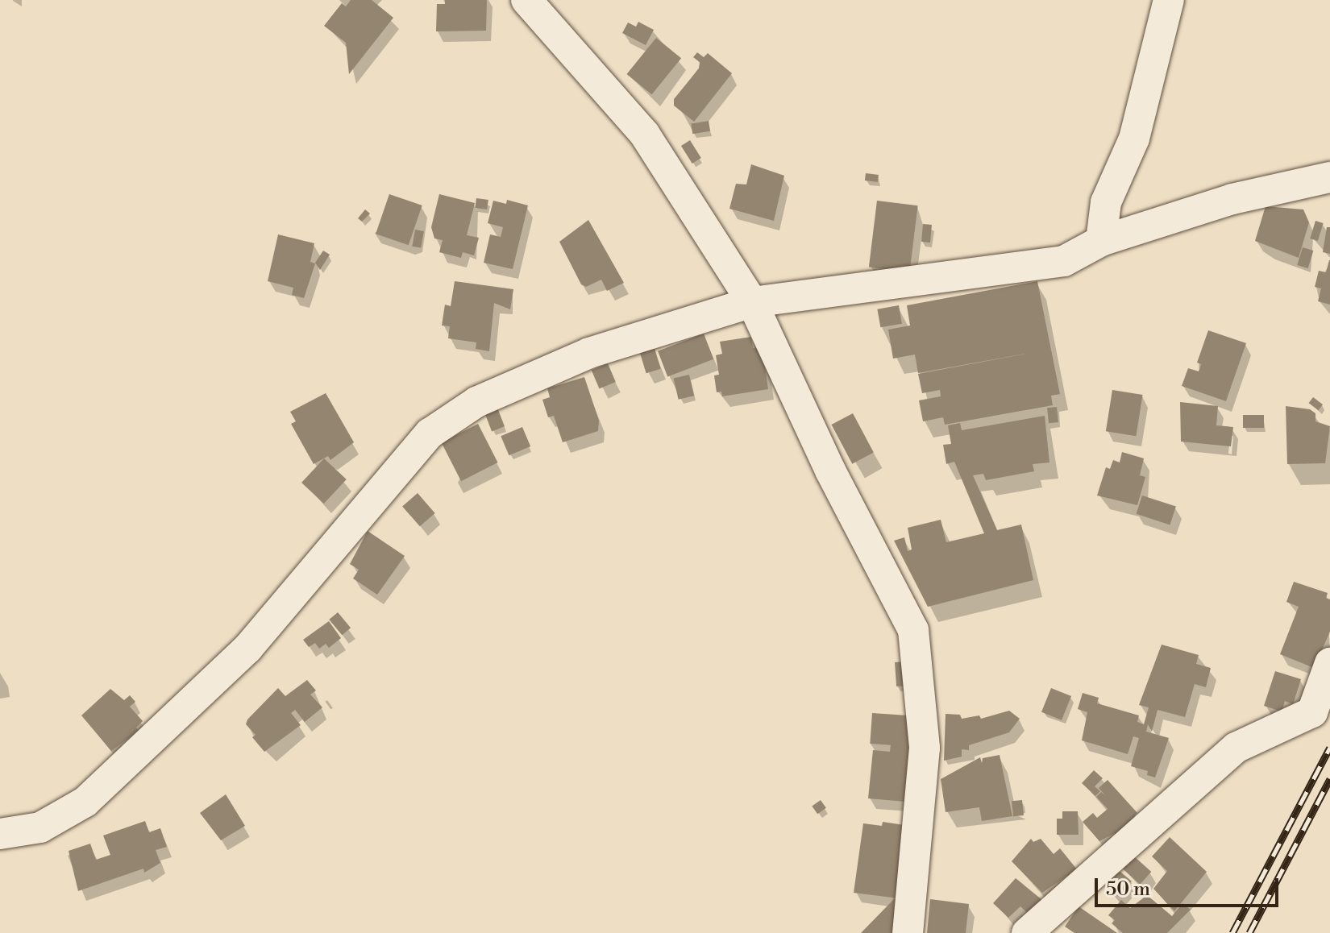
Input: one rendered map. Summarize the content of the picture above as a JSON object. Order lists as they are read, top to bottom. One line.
{"scale_bar":"50 m"}
